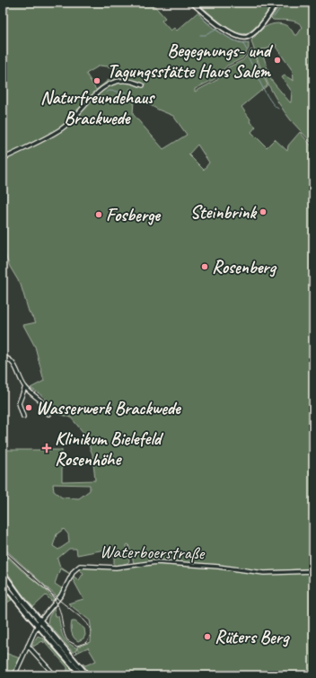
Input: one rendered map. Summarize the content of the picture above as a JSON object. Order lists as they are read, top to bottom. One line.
{"streets":{"street":["Waterboerstraße"]},"places":{"other":["Begegnungs- und Tagungsstätte Haus Salem","Naturfreundehaus Brackwede","Steinbrink","Fosberge","Rosenberg","Wasserwerk Brackwede","Rüters Berg"],"health":["Klinikum Bielefeld Rosenhöhe"]}}
